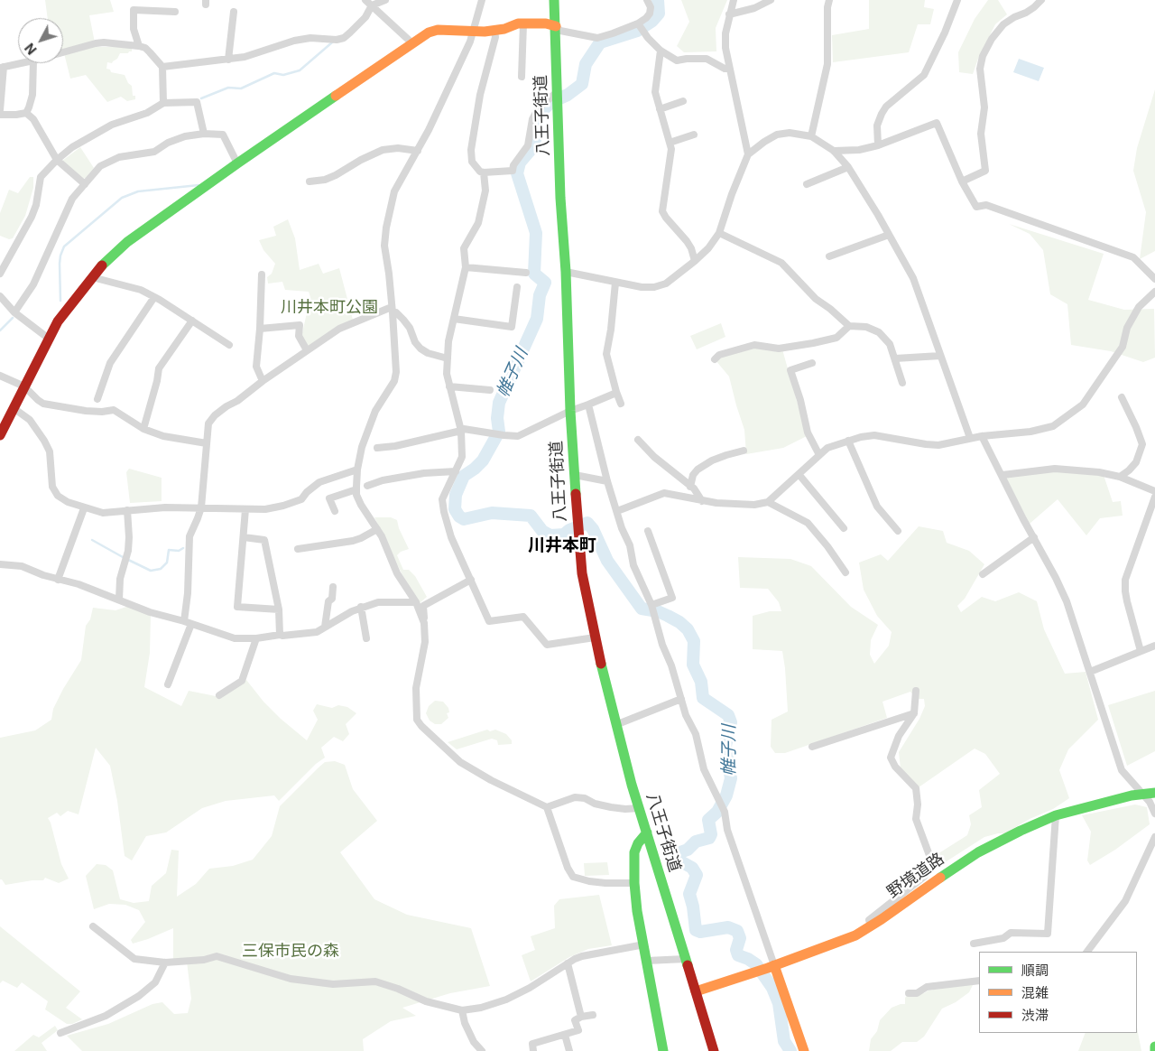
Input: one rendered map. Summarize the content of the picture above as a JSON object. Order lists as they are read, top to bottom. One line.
{"streets":{"main road":["八王子街道","野境道路"]},"crossings":[["八王子街道","野境道路"]],"districts":["川井本町"],"water":["帷子川"],"parks":["川井本町公園","三保市民の森"],"legend":["順調","混雑","渋滞"],"north":"bottom left"}
